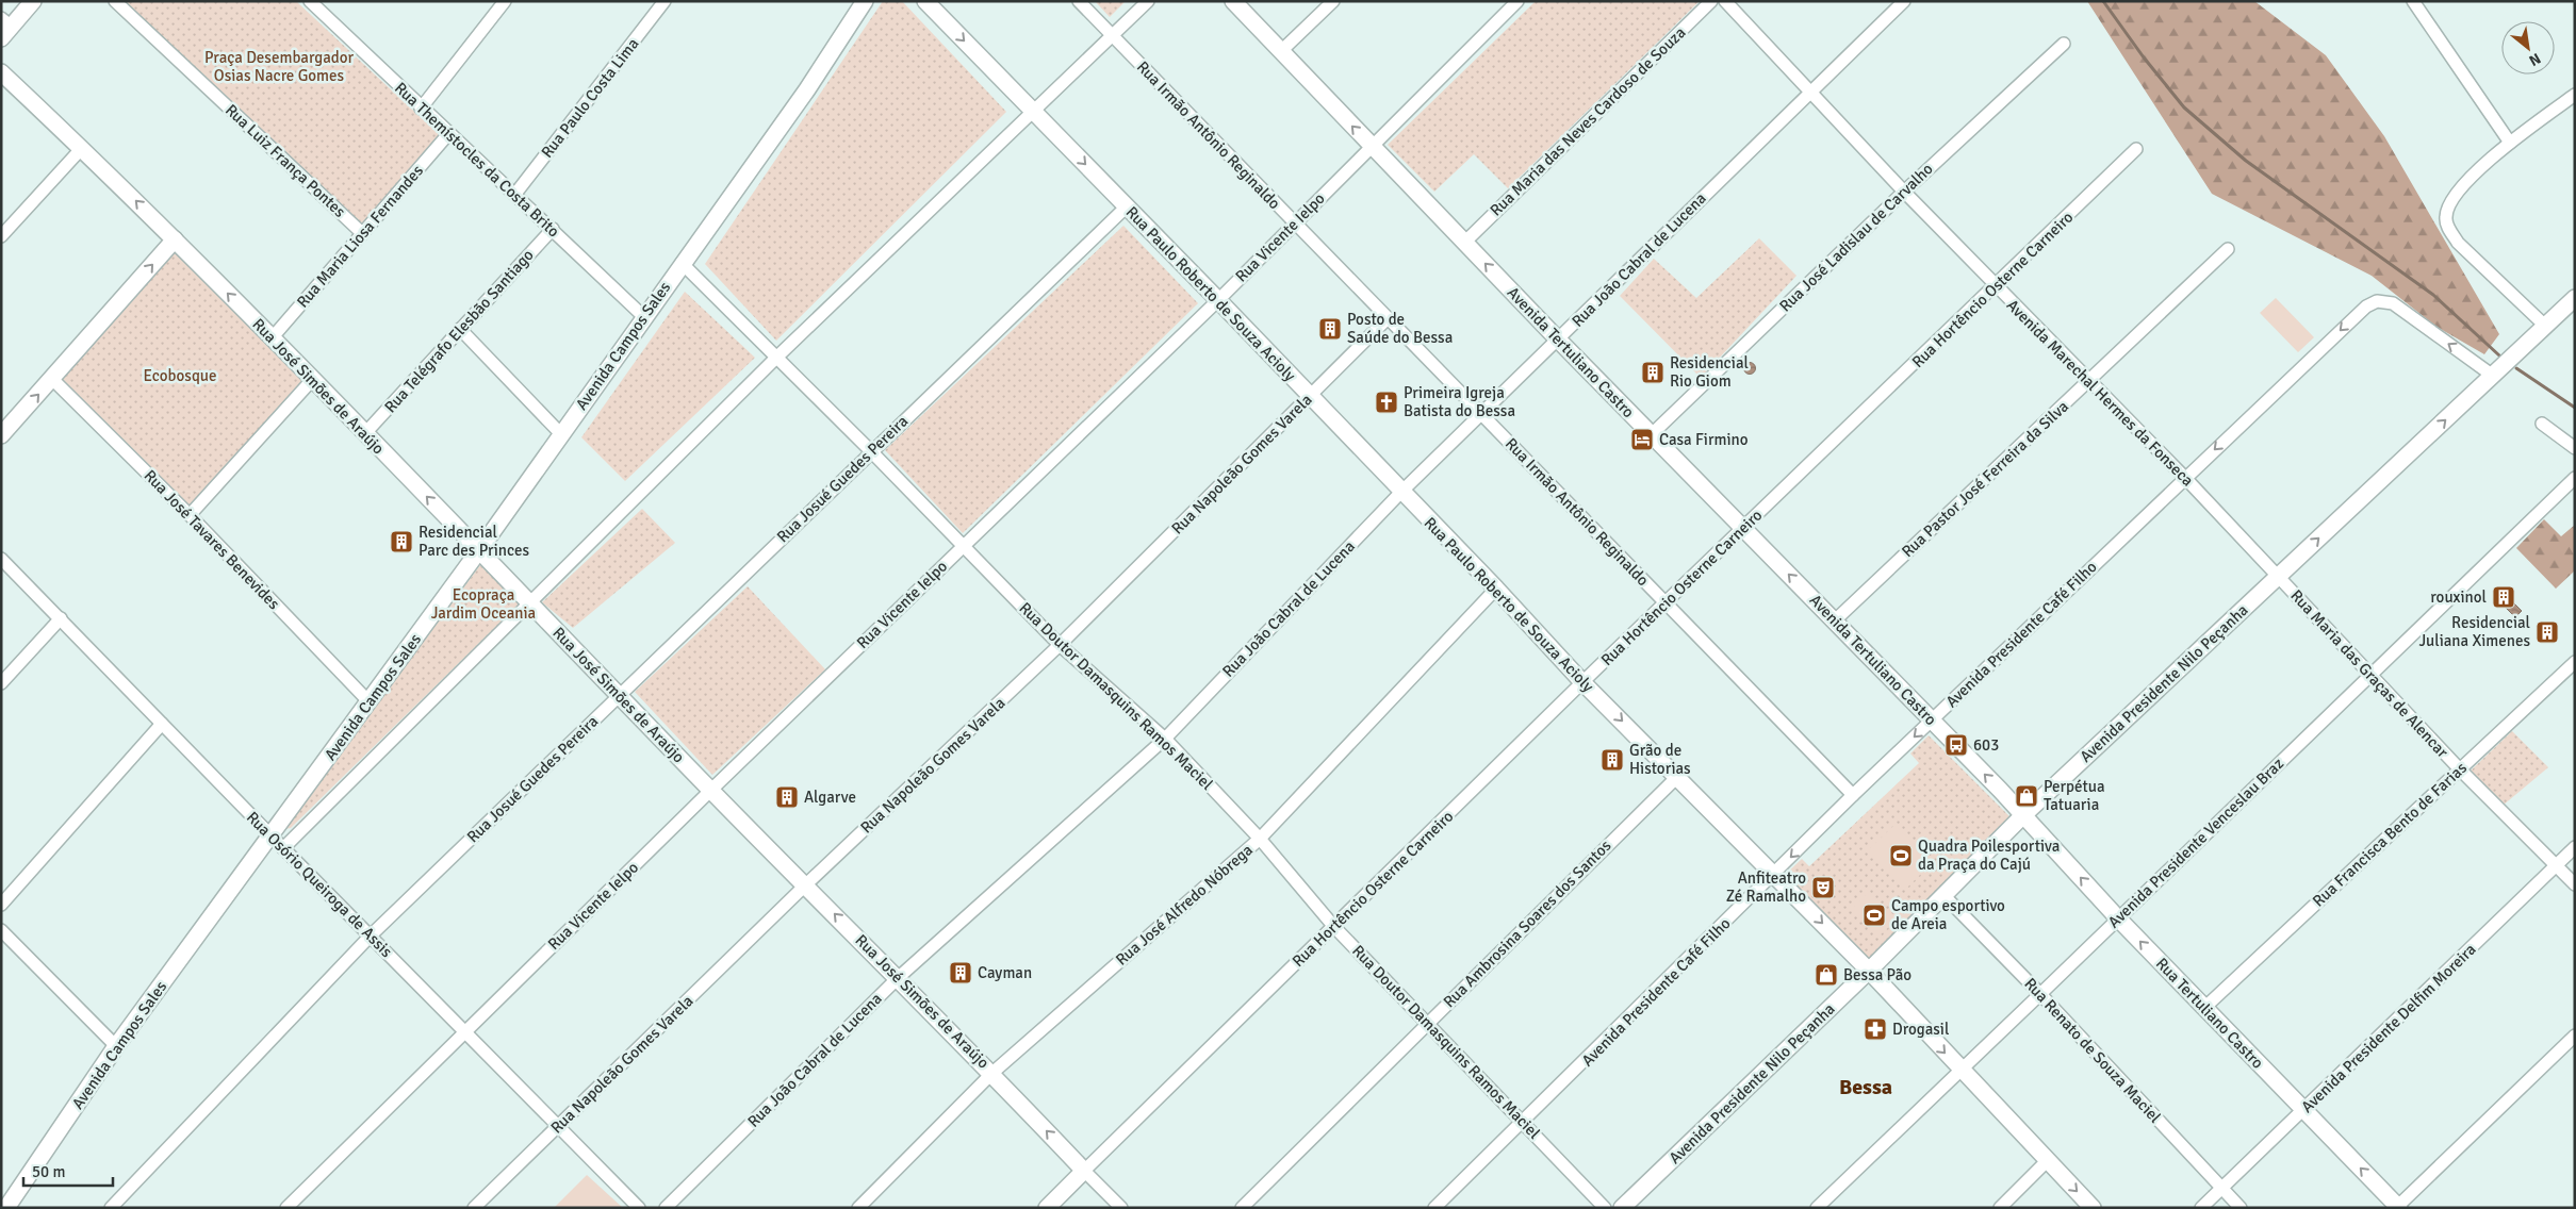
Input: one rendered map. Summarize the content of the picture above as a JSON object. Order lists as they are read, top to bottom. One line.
{"streets":{"street":["Rua Paulo Costa Lima","Rua Maria das Neves Cardoso de Souza","Rua Irmão Antônio Reginaldo","Rua Themístocles da Costa Brito","Rua Luiz França Pontes","Rua Maria Liosa Fernandes","Rua Vicente Ielpo","Rua José Ladislau de Carvalho","Rua João Cabral de Lucena","Rua Hortêncio Osterne Carneiro","Rua Paulo Roberto de Souza Acioly","Rua Telégrafo Elesbão Santiago","Avenida Campos Sales","Avenida Tertuliano Castro","Rua José Simões de Araújo","Avenida Marechal Hermes da Fonseca","Rua Napoleão Gomes Varela","Rua Josué Guedes Pereira","Rua Pastor José Ferreira da Silva","Rua José Tavares Benevides","Avenida Presidente Café Filho","Rua Maria das Graças de Alencar","Avenida Presidente Nilo Peçanha","Rua Doutor Damasquins Ramos Maciel","Rua Francisca Bento de Farias","Avenida Presidente Venceslau Braz","Rua Osório Queiroga de Assis","Rua José Alfredo Nóbrega","Rua Ambrosina Soares dos Santos","Rua Tertuliano Castro","Avenida Presidente Delfim Moreira","Rua Renato de Souza Maciel"]},"crossings":[["Rua Paulo Costa Lima","Rua Themístocles da Costa Brito"],["Rua Maria das Neves Cardoso de Souza","Avenida Tertuliano Castro"],["Rua Irmão Antônio Reginaldo","Rua Vicente Ielpo"],["Rua Irmão Antônio Reginaldo","Rua João Cabral de Lucena"],["Rua Irmão Antônio Reginaldo","Rua Hortêncio Osterne Carneiro"],["Rua Irmão Antônio Reginaldo","Rua Napoleão Gomes Varela"],["Rua Irmão Antônio Reginaldo","Avenida Presidente Café Filho"],["Rua Themístocles da Costa Brito","Rua Maria Liosa Fernandes"],["Rua Themístocles da Costa Brito","Rua Telégrafo Elesbão Santiago"],["Rua Themístocles da Costa Brito","Avenida Campos Sales"],["Rua Luiz França Pontes","Rua Maria Liosa Fernandes"],["Rua Maria Liosa Fernandes","Rua José Simões de Araújo"],["Rua Vicente Ielpo","Rua Paulo Roberto de Souza Acioly"],["Rua Vicente Ielpo","Avenida Tertuliano Castro"],["Rua Vicente Ielpo","Rua José Simões de Araújo"],["Rua Vicente Ielpo","Rua Doutor Damasquins Ramos Maciel"],["Rua Vicente Ielpo","Rua Osório Queiroga de Assis"],["Rua José Ladislau de Carvalho","Avenida Tertuliano Castro"],["Rua José Ladislau de Carvalho","Avenida Marechal Hermes da Fonseca"],["Rua João Cabral de Lucena","Rua Paulo Roberto de Souza Acioly"],["Rua João Cabral de Lucena","Avenida Tertuliano Castro"],["Rua João Cabral de Lucena","Rua José Simões de Araújo"],["Rua João Cabral de Lucena","Avenida Marechal Hermes da Fonseca"],["Rua João Cabral de Lucena","Rua Doutor Damasquins Ramos Maciel"],["Rua Hortêncio Osterne Carneiro","Rua Paulo Roberto de Souza Acioly"],["Rua Hortêncio Osterne Carneiro","Avenida Tertuliano Castro"],["Rua Hortêncio Osterne Carneiro","Rua José Simões de Araújo"],["Rua Hortêncio Osterne Carneiro","Avenida Marechal Hermes da Fonseca"],["Rua Hortêncio Osterne Carneiro","Rua Doutor Damasquins Ramos Maciel"],["Rua Paulo Roberto de Souza Acioly","Rua Napoleão Gomes Varela"],["Rua Paulo Roberto de Souza Acioly","Rua Josué Guedes Pereira"],["Rua Paulo Roberto de Souza Acioly","Avenida Presidente Café Filho"],["Rua Paulo Roberto de Souza Acioly","Avenida Presidente Nilo Peçanha"],["Rua Paulo Roberto de Souza Acioly","Avenida Presidente Venceslau Braz"],["Rua Paulo Roberto de Souza Acioly","Rua José Alfredo Nóbrega"],["Rua Paulo Roberto de Souza Acioly","Rua Ambrosina Soares dos Santos"],["Rua Telégrafo Elesbão Santiago","Rua José Simões de Araújo"],["Avenida Campos Sales","Rua José Simões de Araújo"],["Avenida Campos Sales","Rua José Tavares Benevides"],["Avenida Campos Sales","Rua Doutor Damasquins Ramos Maciel"],["Avenida Campos Sales","Rua Osório Queiroga de Assis"],["Avenida Tertuliano Castro","Rua Pastor José Ferreira da Silva"],["Avenida Tertuliano Castro","Avenida Presidente Café Filho"],["Avenida Tertuliano Castro","Avenida Presidente Nilo Peçanha"],["Avenida Tertuliano Castro","Rua Tertuliano Castro"],["Rua José Simões de Araújo","Rua Napoleão Gomes Varela"],["Rua José Simões de Araújo","Rua Josué Guedes Pereira"],["Rua José Simões de Araújo","Rua José Alfredo Nóbrega"],["Avenida Marechal Hermes da Fonseca","Rua Pastor José Ferreira da Silva"],["Avenida Marechal Hermes da Fonseca","Avenida Presidente Café Filho"],["Avenida Marechal Hermes da Fonseca","Rua Maria das Graças de Alencar"],["Avenida Marechal Hermes da Fonseca","Avenida Presidente Nilo Peçanha"],["Rua Napoleão Gomes Varela","Rua Doutor Damasquins Ramos Maciel"],["Rua Napoleão Gomes Varela","Rua Osório Queiroga de Assis"],["Rua Josué Guedes Pereira","Rua Doutor Damasquins Ramos Maciel"],["Rua Josué Guedes Pereira","Rua Osório Queiroga de Assis"],["Avenida Presidente Café Filho","Avenida Presidente Nilo Peçanha"],["Avenida Presidente Café Filho","Rua Doutor Damasquins Ramos Maciel"],["Rua Maria das Graças de Alencar","Avenida Presidente Nilo Peçanha"],["Rua Maria das Graças de Alencar","Rua Francisca Bento de Farias"],["Rua Maria das Graças de Alencar","Avenida Presidente Venceslau Braz"],["Rua Maria das Graças de Alencar","Avenida Presidente Delfim Moreira"],["Avenida Presidente Nilo Peçanha","Rua Tertuliano Castro"],["Avenida Presidente Nilo Peçanha","Rua Renato de Souza Maciel"],["Rua Doutor Damasquins Ramos Maciel","Rua José Alfredo Nóbrega"],["Rua Doutor Damasquins Ramos Maciel","Rua Ambrosina Soares dos Santos"],["Rua Francisca Bento de Farias","Rua Tertuliano Castro"],["Avenida Presidente Venceslau Braz","Rua Tertuliano Castro"],["Avenida Presidente Venceslau Braz","Rua Renato de Souza Maciel"],["Rua Tertuliano Castro","Avenida Presidente Delfim Moreira"],["Avenida Presidente Delfim Moreira","Rua Renato de Souza Maciel"]],"one_way":["Rua Paulo Roberto de Souza Acioly","Avenida Tertuliano Castro","Rua José Simões de Araújo","Avenida Presidente Café Filho","Rua Tertuliano Castro"],"districts":["Bessa"],"parks":["Praça Desembargador Osias Nacre Gomes","Ecobosque","Ecopraça Jardim Oceania"],"places":{"building":["Posto de Saúde do Bessa","Residencial Rio Giom","Residencial Parc des Princes","rouxinol","Residencial Juliana Ximenes","Grão de Historias","Algarve","Cayman"],"church":["Primeira Igreja Batista do Bessa"],"hotel":["Casa Firmino"],"bus stop":["603"],"shop":["Perpétua Tatuaria","Bessa Pão"],"sports":["Quadra Poilesportiva da Praça do Cajú","Campo esportivo de Areia"],"theatre":["Anfiteatro Zé Ramalho"],"pharmacy":["Drogasil"]},"scale_bar":"50 m","north":"bottom right"}
